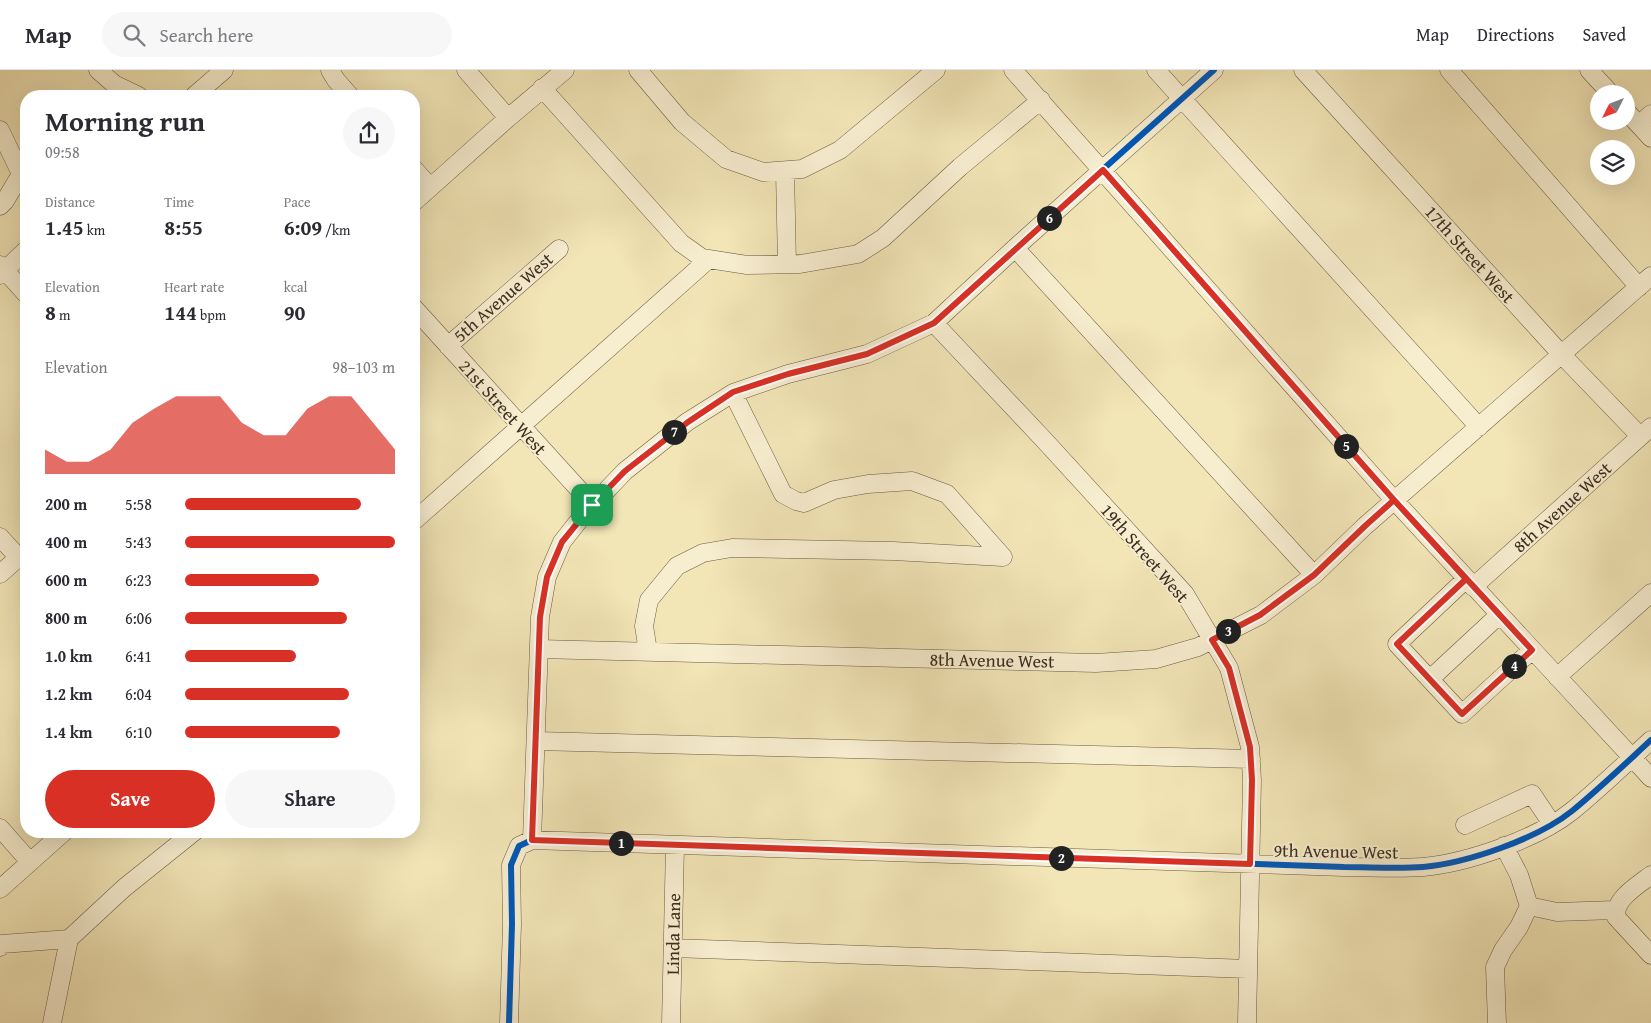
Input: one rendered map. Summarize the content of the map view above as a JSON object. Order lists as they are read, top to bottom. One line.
{"streets":{"street":["17th Street West","5th Avenue West","21st Street West","8th Avenue West","19th Street West","9th Avenue West","Linda Lane"]},"crossings":[["17th Street West","8th Avenue West"],["5th Avenue West","21st Street West"],["8th Avenue West","19th Street West"],["19th Street West","9th Avenue West"],["9th Avenue West","Linda Lane"]],"north":"bottom left","page":{"header":"Map","search":"Search here","nav":["Map","Directions","Saved"],"heading":["Morning run","09:58"],"stats":[["Distance","1.45 km"],["Time","8:55"],["Pace","6:09 /km"],["Elevation","8 m"],["Heart rate","144 bpm"],["kcal","90"]],"pins":["6","7","5","3","4","1","2"],"chart":["Elevation","98–103 m"],"list":[{"name":"200 m","note":"5:58"},{"name":"400 m","note":"5:43"},{"name":"600 m","note":"6:23"},{"name":"800 m","note":"6:06"},{"name":"1.0 km","note":"6:41"},{"name":"1.2 km","note":"6:04"},{"name":"1.4 km","note":"6:10"}],"buttons":["Save","Share"]}}
